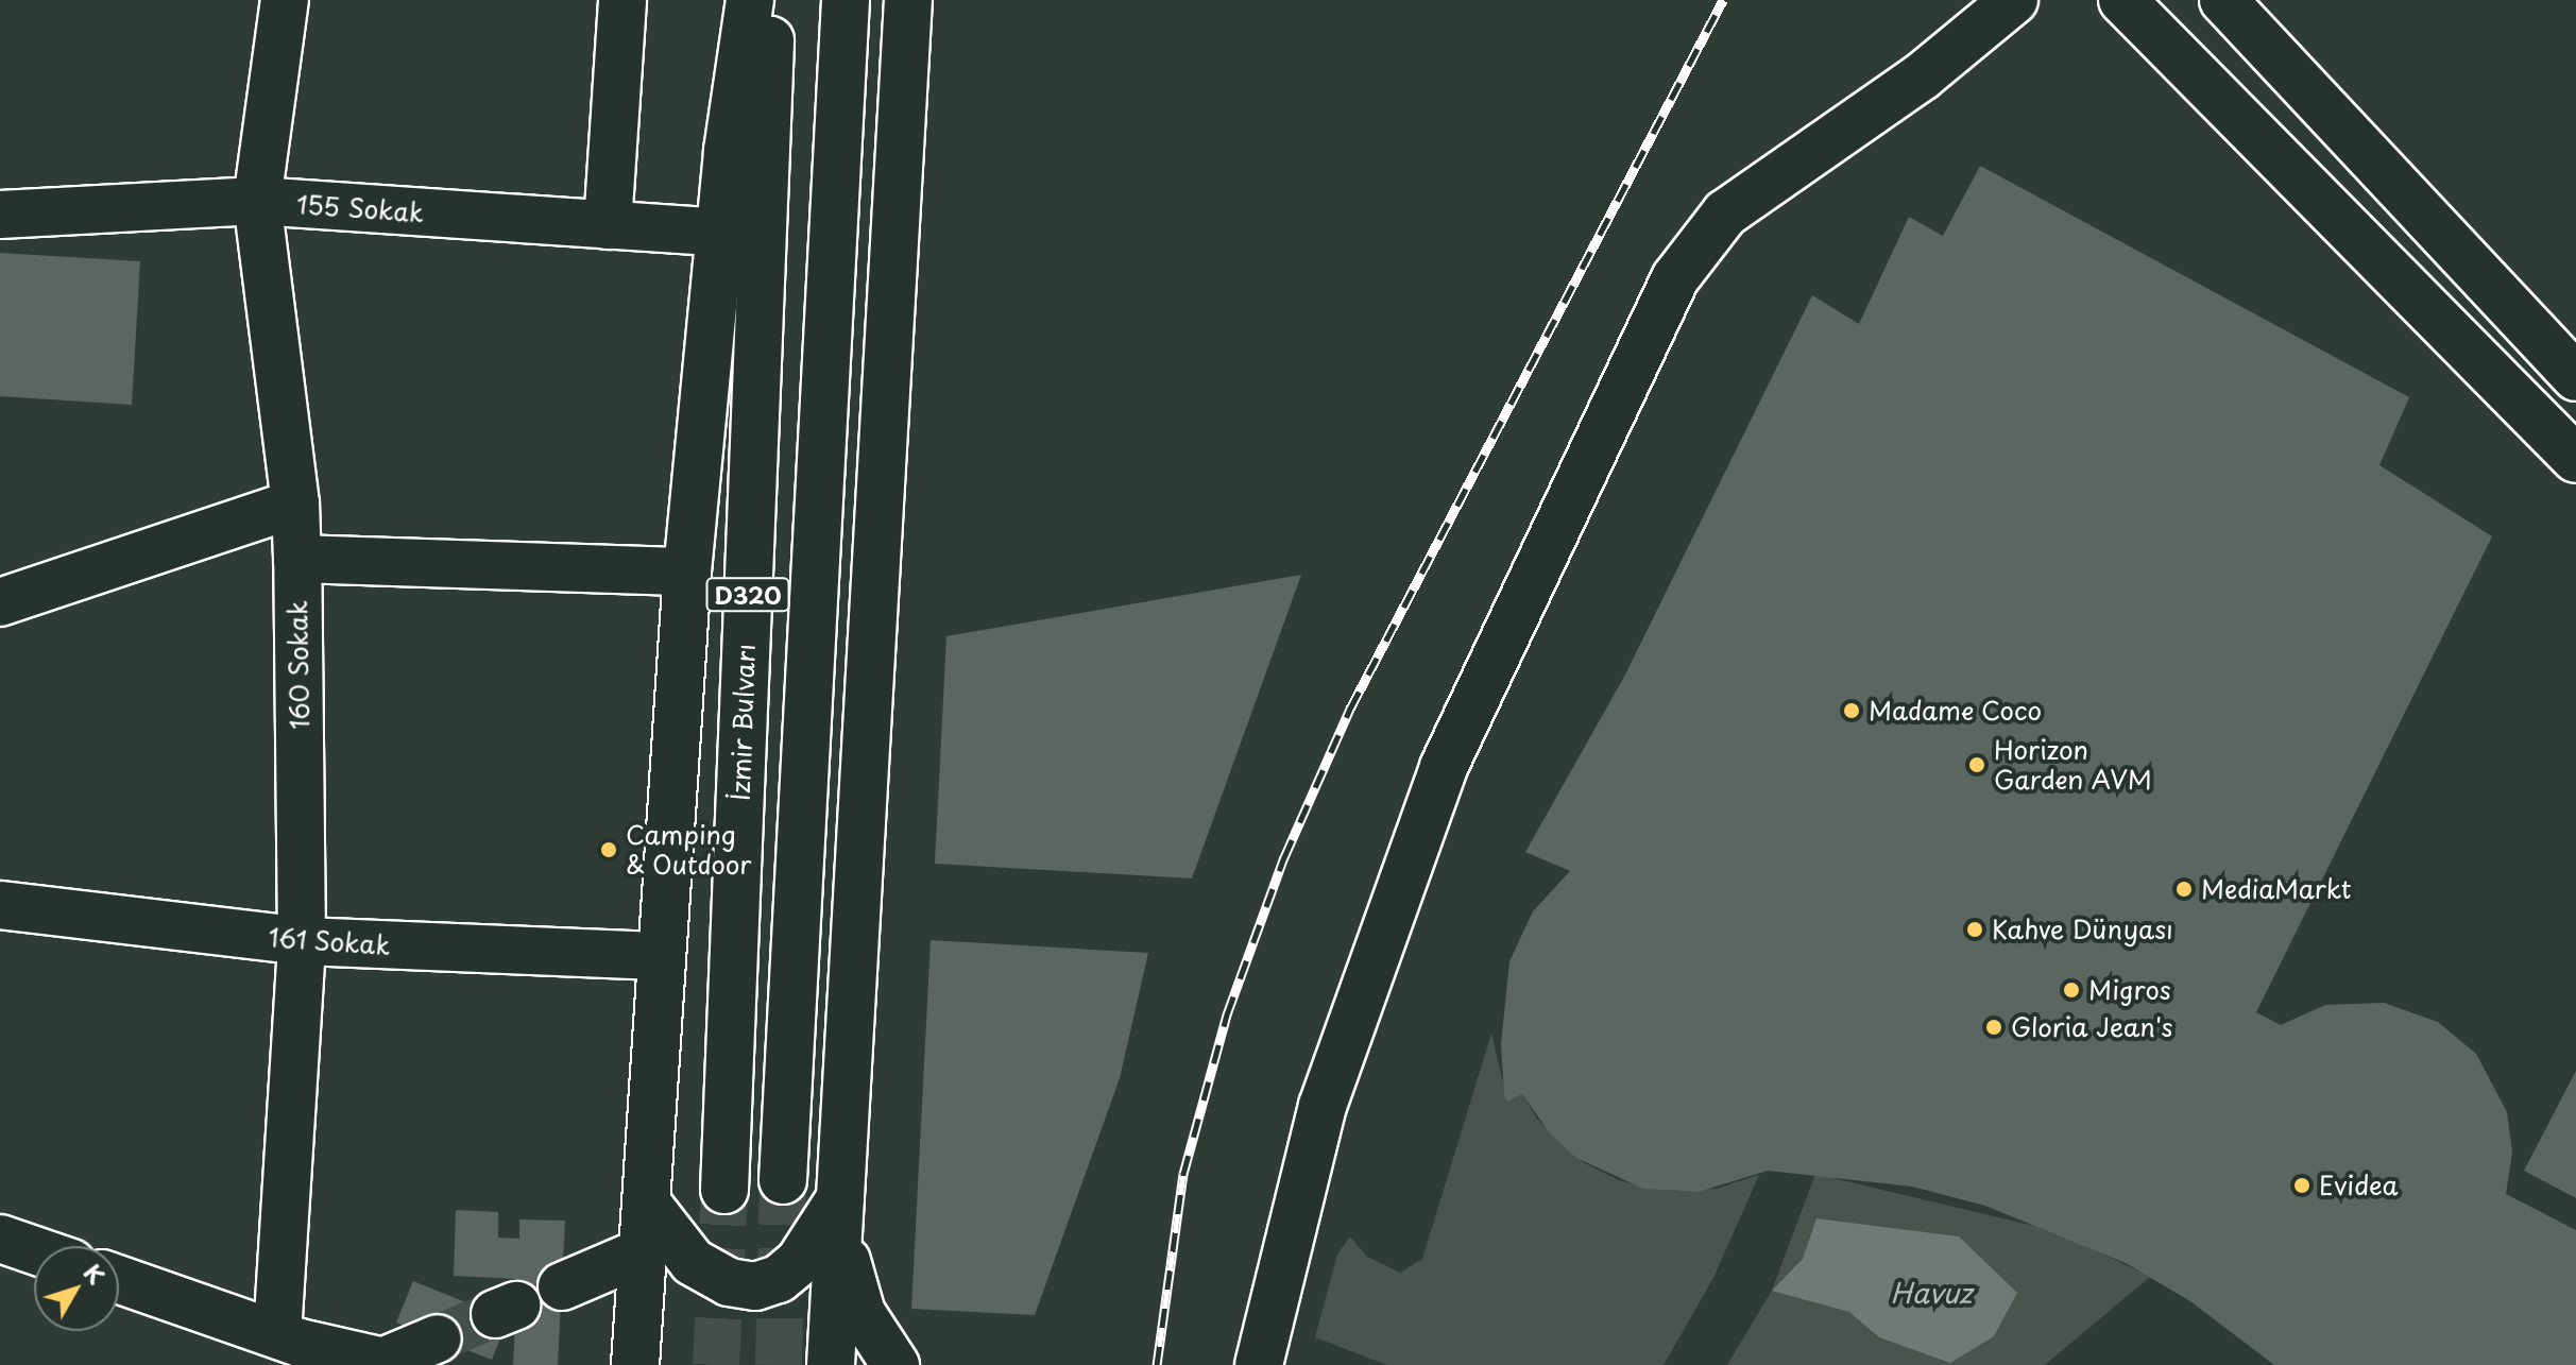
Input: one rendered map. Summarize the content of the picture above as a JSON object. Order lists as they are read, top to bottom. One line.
{"streets":{"street":["155 Sokak","D320","160 Sokak","İzmir Bulvarı","161 Sokak"]},"crossings":[["155 Sokak","160 Sokak"],["160 Sokak","161 Sokak"]],"water":["Havuz"],"places":["Madame Coco","Horizon Garden AVM","Camping & Outdoor","MediaMarkt","Kahve Dünyası","Migros","Gloria Jean's","Evidea"],"north":"top right"}
